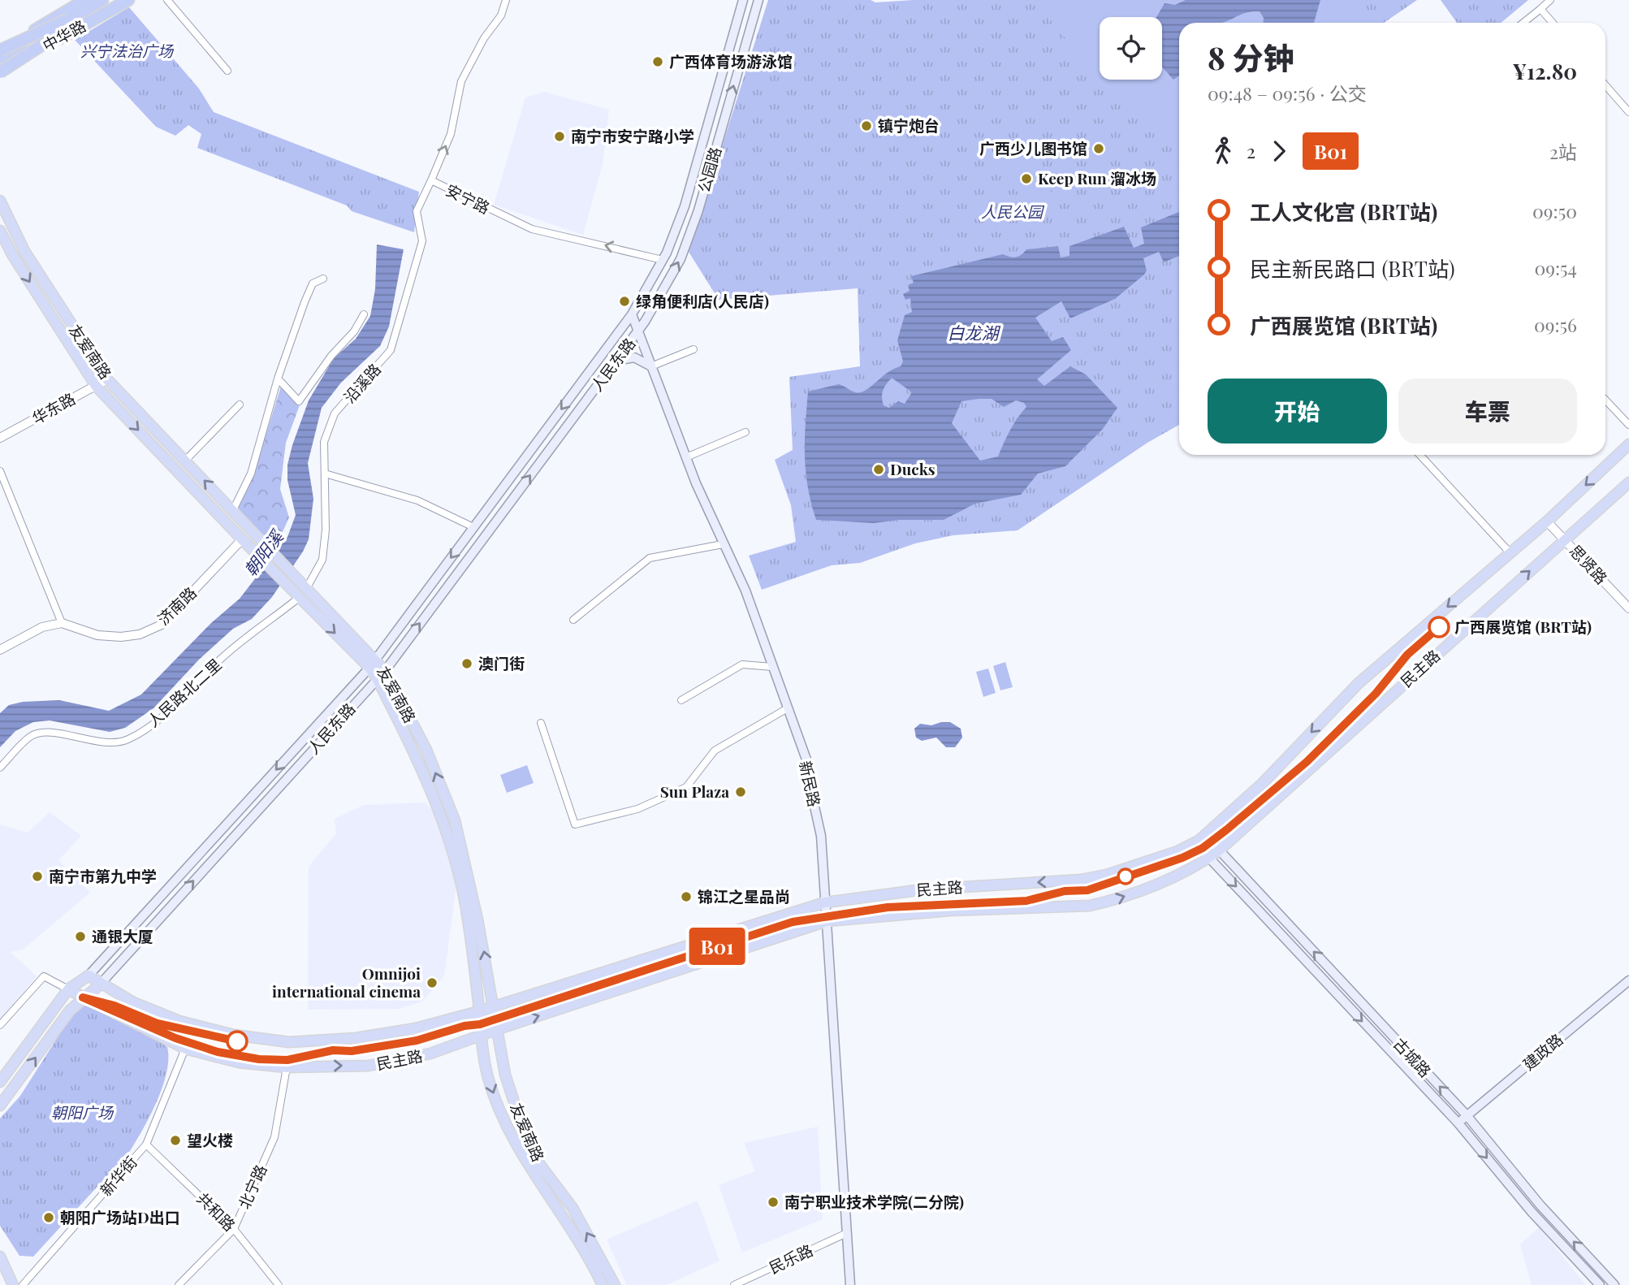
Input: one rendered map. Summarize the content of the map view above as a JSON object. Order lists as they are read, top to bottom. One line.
{"streets":{"highway":["中华路"],"main road":["公园路","友爱南路","人民东路","民主路","新民路","建政路","古城路"],"street":["安宁路","沿溪路","华东路","思贤路","济南路","人民路北二里","新华街","北宁路","共和路","民乐路"]},"crossings":[["公园路","安宁路"],["公园路","人民东路"],["公园路","新民路"],["安宁路","沿溪路"],["友爱南路","人民东路"],["友爱南路","沿溪路"],["友爱南路","华东路"],["友爱南路","济南路"],["友爱南路","民主路"],["友爱南路","人民路北二里"],["人民东路","民主路"],["人民东路","新民路"],["沿溪路","人民路北二里"],["思贤路","民主路"],["民主路","新民路"],["民主路","古城路"],["民主路","新华街"],["民主路","北宁路"],["新民路","民乐路"],["建政路","古城路"],["新华街","共和路"],["北宁路","共和路"]],"water":["白龙湖","朝阳溪"],"parks":["兴宁法治广场","人民公园","朝阳广场"],"places":["广西体育场游泳馆","镇宁炮台","南宁市安宁路小学","广西少儿图书馆","Keep Run 溜冰场","绿角便利店(人民店)","Ducks","广西展览馆 (BRT站)","澳门街","Sun Plaza","南宁市第九中学","锦江之星品尚","通银大厦","Omnijoi international cinema","望火楼","南宁职业技术学院(二分院)","朝阳广场站D出口"],"lines":["bus line B01"],"page":{"on_map":"B01","heading":["8 分钟","09:48 – 09:56 · 公交","¥12.80"],"legs":["2","B01","2站"],"list":[{"name":"工人文化宫 (BRT站)","value":"09:50"},{"name":"民主新民路口 (BRT站)","value":"09:54"},{"name":"广西展览馆 (BRT站)","value":"09:56"}],"buttons":["开始","车票"]}}
